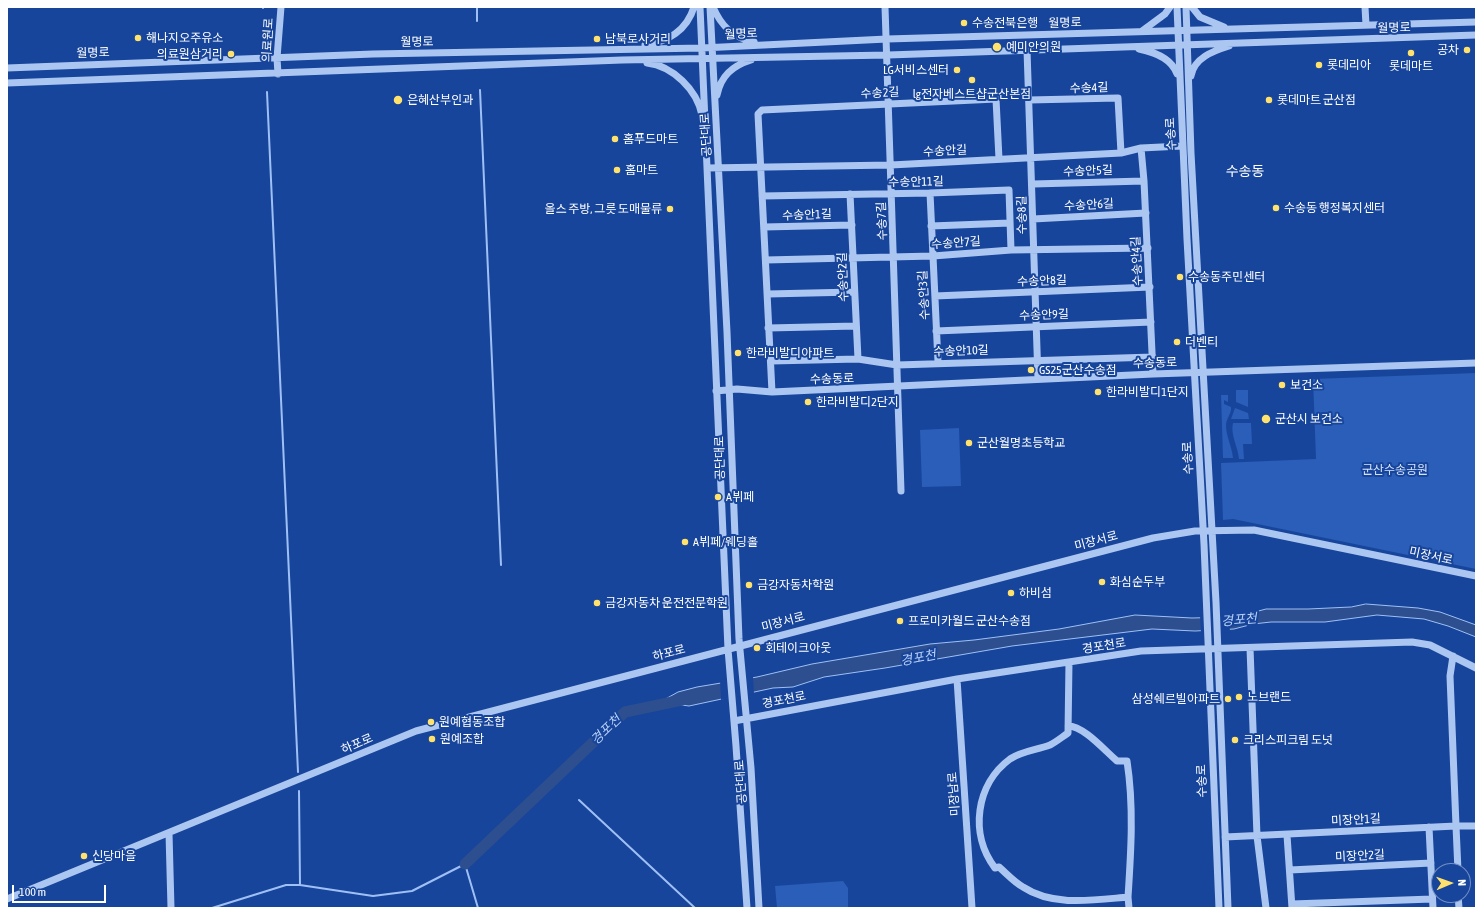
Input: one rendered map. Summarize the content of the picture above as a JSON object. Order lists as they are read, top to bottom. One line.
{"streets":{"street":["월명로","의료원로","수송4길","수송2길","수송로","공단대로","수송안길","수송안5길","수송안11길","수송안6길","수송안1길","수송8길","수송7길","수송안7길","수송안4길","수송안2길","수송안8길","수송안3길","수송안9길","수송안10길","수송동로","미장서로","경포천로","하포로","미장남로","미장안1길","미장안2길"]},"crossings":[["월명로","의료원로"],["월명로","수송로"],["월명로","공단대로"],["월명로","수송8길"],["월명로","수송7길"],["수송4길","수송안길"],["수송4길","수송8길"],["수송2길","수송안길"],["수송2길","수송7길"],["수송로","수송안길"],["수송로","수송동로"],["수송로","미장서로"],["수송로","경포천로"],["수송로","미장안1길"],["공단대로","수송안길"],["공단대로","수송동로"],["공단대로","미장서로"],["공단대로","경포천로"],["공단대로","하포로"],["수송안길","수송8길"],["수송안길","수송7길"],["수송안길","수송안4길"],["수송안5길","수송8길"],["수송안5길","수송안4길"],["수송안11길","수송7길"],["수송안11길","수송안7길"],["수송안11길","수송안2길"],["수송안11길","수송안3길"],["수송안6길","수송8길"],["수송안6길","수송안4길"],["수송안1길","수송안2길"],["수송8길","수송안7길"],["수송8길","수송안8길"],["수송8길","수송안9길"],["수송8길","수송안10길"],["수송8길","수송동로"],["수송7길","수송안7길"],["수송7길","수송안10길"],["수송7길","수송동로"],["수송안7길","수송안4길"],["수송안7길","수송안2길"],["수송안7길","수송안3길"],["수송안4길","수송안8길"],["수송안4길","수송안9길"],["수송안4길","수송안10길"],["수송안4길","수송동로"],["수송안2길","수송안10길"],["수송안8길","수송안3길"],["수송안3길","수송안9길"],["수송안3길","수송안10길"],["미장서로","하포로"],["경포천로","미장남로"]],"districts":["수송동"],"water":["경포천"],"parks":["군산수송공원"],"places":["수송전북은행","해나지오주유소","남북로사거리","예미안의원","공차","롯데마트","의료원삼거리","롯데리아","LG서비스센터","lg전자베스트샵군산본점","은혜산부인과","롯데마트 군산점","홈푸드마트","홈마트","수송동 행정복지센터","올스 주방, 그릇 도매물류","수송동주민센터","더벤티","한라비발디아파트","GS25군산수송점","보건소","한라비발디1단지","한라비발디2단지","군산시 보건소","군산월명초등학교","A뷔페","A뷔페/웨딩홀","화심순두부","금강자동차학원","하비섬","금강자동차 운전전문학원","프로미카월드 군산수송점","회테이크아웃","노브랜드","삼성쉐르빌아파트","원예협동조합","원예조합","크리스피크림 도넛","신당마을"],"scale_bar":"100 m","north":"right"}
